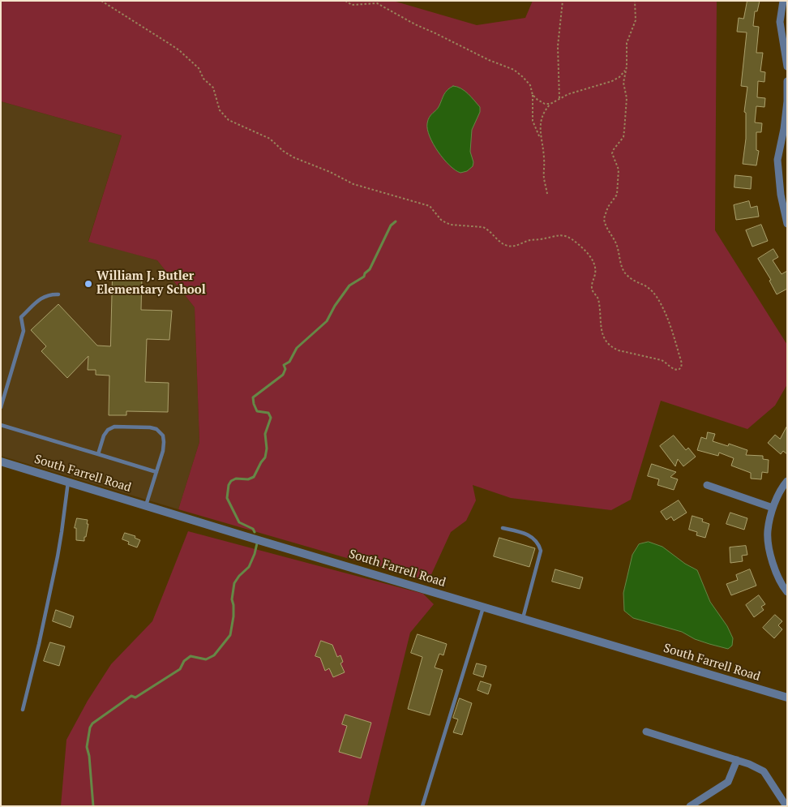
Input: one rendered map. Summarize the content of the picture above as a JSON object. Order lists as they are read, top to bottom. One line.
{"streets":{"street":["South Farrell Road"]},"places":["William J. Butler Elementary School"]}
